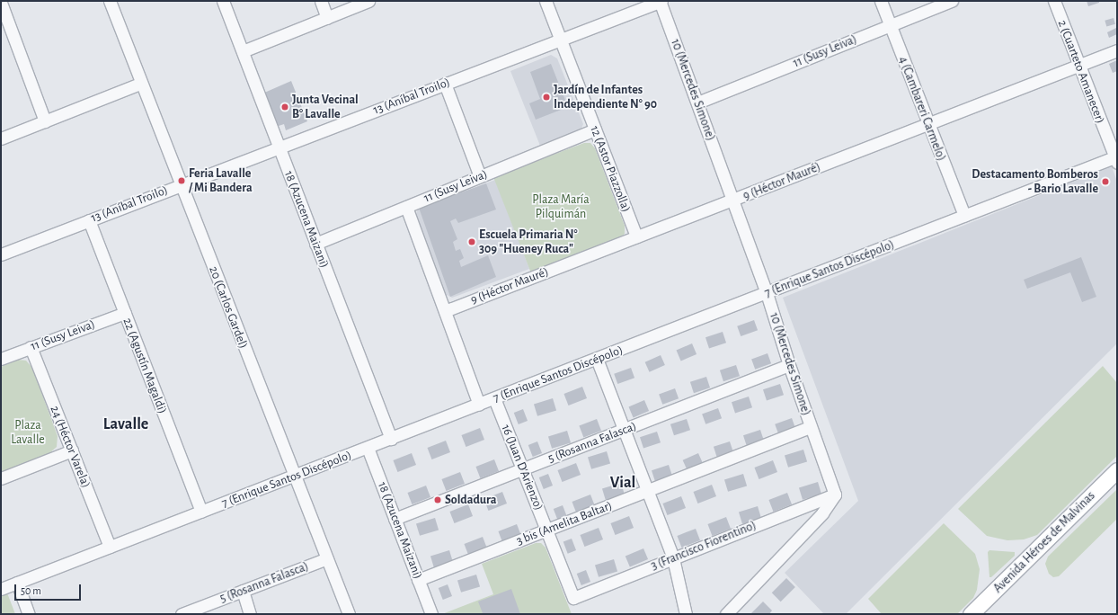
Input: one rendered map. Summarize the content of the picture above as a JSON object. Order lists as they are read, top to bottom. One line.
{"streets":{"main road":["Avenida Héroes de Malvinas"],"street":["11 (Susy Leiva)","2 (Cuarteto Amanecer)","10 (Mercedes Simone)","13 (Aníbal Troilo)","4 (Cambareri Carmelo)","12 (Astor Piazzolla)","9 (Héctor Mauré)","18 (Azucena Maizani)","7 (Enrique Santos Discépolo)","20 (Carlos Gardel)","22 (Agustín Magaldi)","5 (Rosanna Falasca)","24 (Héctor Varela)","16 (Juan D'Arienzo)","3 bis (Amelita Baltar)","3 (Francisco Fiorentino)"]},"crossings":[["11 (Susy Leiva)","10 (Mercedes Simone)"],["11 (Susy Leiva)","4 (Cambareri Carmelo)"],["11 (Susy Leiva)","12 (Astor Piazzolla)"],["11 (Susy Leiva)","18 (Azucena Maizani)"],["11 (Susy Leiva)","22 (Agustín Magaldi)"],["11 (Susy Leiva)","24 (Héctor Varela)"],["2 (Cuarteto Amanecer)","9 (Héctor Mauré)"],["2 (Cuarteto Amanecer)","7 (Enrique Santos Discépolo)"],["10 (Mercedes Simone)","13 (Aníbal Troilo)"],["10 (Mercedes Simone)","9 (Héctor Mauré)"],["10 (Mercedes Simone)","7 (Enrique Santos Discépolo)"],["10 (Mercedes Simone)","5 (Rosanna Falasca)"],["10 (Mercedes Simone)","3 bis (Amelita Baltar)"],["10 (Mercedes Simone)","3 (Francisco Fiorentino)"],["13 (Aníbal Troilo)","12 (Astor Piazzolla)"],["13 (Aníbal Troilo)","18 (Azucena Maizani)"],["13 (Aníbal Troilo)","20 (Carlos Gardel)"],["13 (Aníbal Troilo)","22 (Agustín Magaldi)"],["4 (Cambareri Carmelo)","9 (Héctor Mauré)"],["4 (Cambareri Carmelo)","7 (Enrique Santos Discépolo)"],["12 (Astor Piazzolla)","9 (Héctor Mauré)"],["18 (Azucena Maizani)","7 (Enrique Santos Discépolo)"],["18 (Azucena Maizani)","5 (Rosanna Falasca)"],["18 (Azucena Maizani)","3 bis (Amelita Baltar)"],["7 (Enrique Santos Discépolo)","20 (Carlos Gardel)"],["7 (Enrique Santos Discépolo)","22 (Agustín Magaldi)"],["7 (Enrique Santos Discépolo)","24 (Héctor Varela)"],["7 (Enrique Santos Discépolo)","16 (Juan D'Arienzo)"],["20 (Carlos Gardel)","5 (Rosanna Falasca)"],["5 (Rosanna Falasca)","16 (Juan D'Arienzo)"],["16 (Juan D'Arienzo)","3 bis (Amelita Baltar)"],["16 (Juan D'Arienzo)","3 (Francisco Fiorentino)"]],"districts":["Lavalle","Vial"],"parks":["Plaza María Pilquimán","Plaza Lavalle"],"places":["Jardín de Infantes Independiente N° 90","Junta Vecinal B° Lavalle","Feria Lavalle / Mi Bandera","Destacamento Bomberos - Bario Lavalle","Escuela Primaria N° 309 \"Hueney Ruca\"","Soldadura"],"scale_bar":"50 m"}
